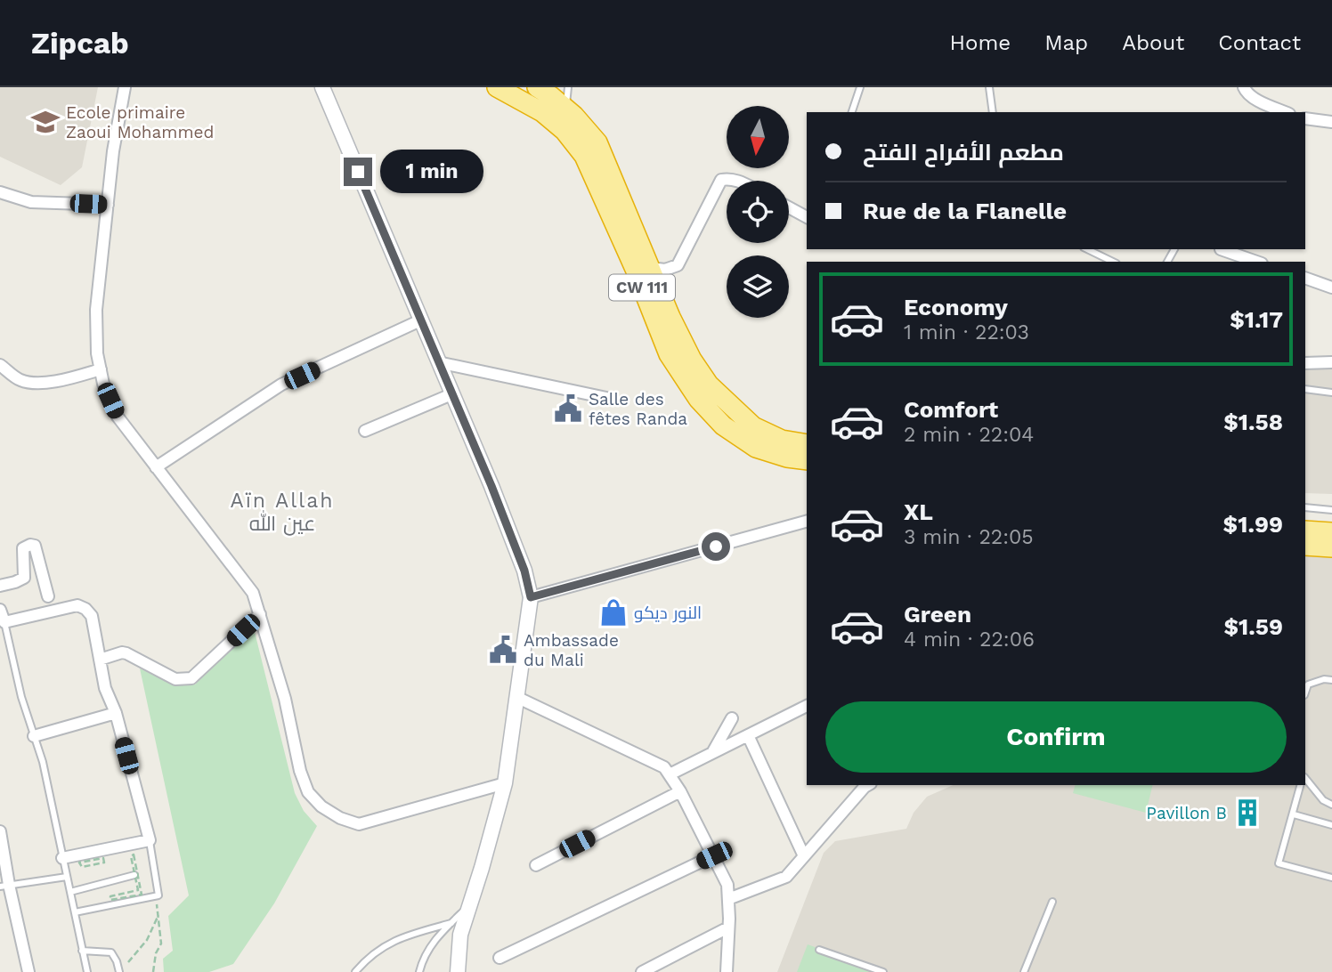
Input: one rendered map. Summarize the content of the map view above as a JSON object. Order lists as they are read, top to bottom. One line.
{"streets":{"highway":["CW 111"]},"districts":["Aïn Allah عين الله"],"places":{"school or university":["Ecole primaire Zaoui Mohammed"],"public building":["Salle des fêtes Randa","Ambassade du Mali"],"shop":["النور ديكو"],"building":["Pavillon B"]},"north":"bottom","page":{"header":"Zipcab","nav":["Home","Map","About","Contact"],"banner":["مطعم الأفراح الفتح","Rue de la Flanelle"],"bubble":"1 min","list":[{"name":"Economy","note":"1 min · 22:03","value":"$1.17"},{"name":"Comfort","note":"2 min · 22:04","value":"$1.58"},{"name":"XL","note":"3 min · 22:05","value":"$1.99"},{"name":"Green","note":"4 min · 22:06","value":"$1.59"}],"buttons":"Confirm"}}
